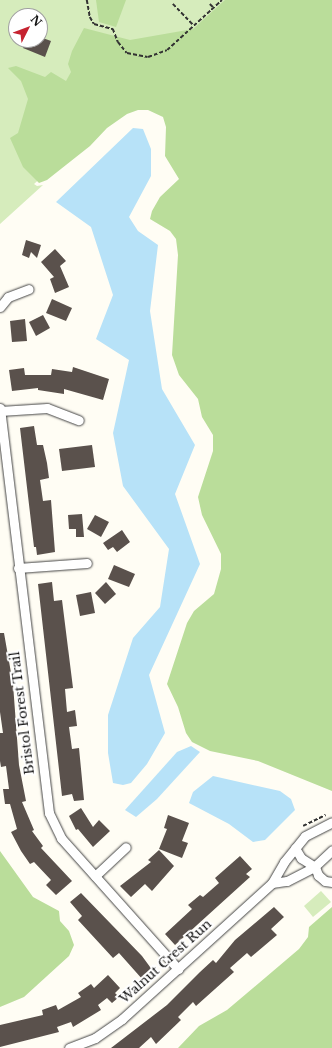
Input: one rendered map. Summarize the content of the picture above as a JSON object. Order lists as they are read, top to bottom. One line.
{"streets":{"street":["Bristol Forest Trail","Walnut Crest Run"]},"crossings":[["Bristol Forest Trail","Walnut Crest Run"]],"north":"top right"}
